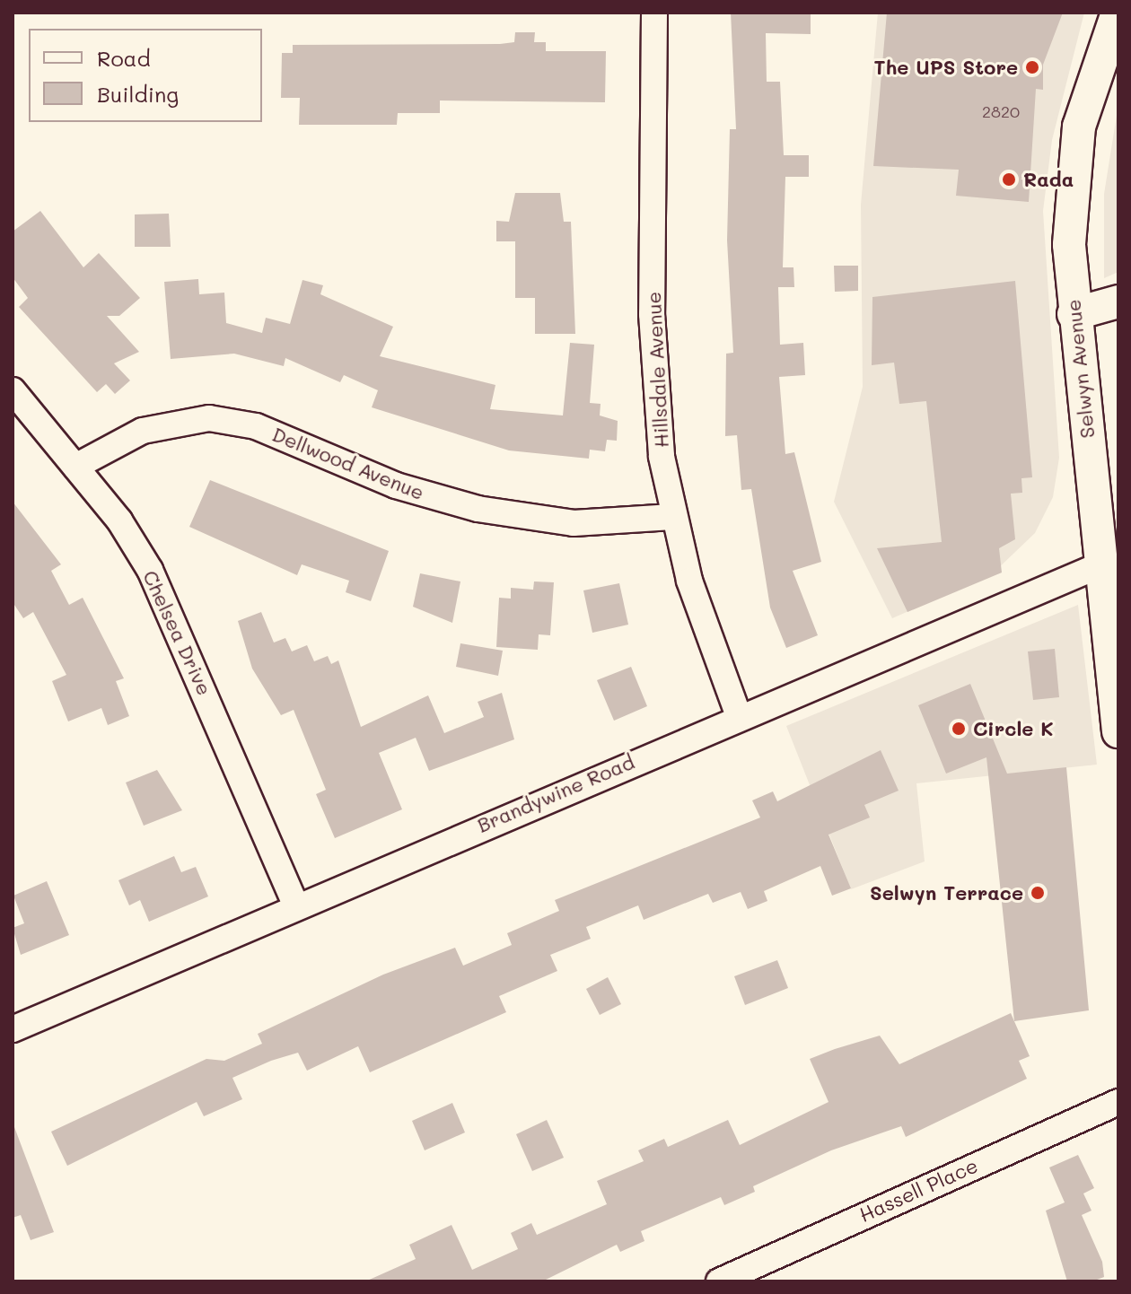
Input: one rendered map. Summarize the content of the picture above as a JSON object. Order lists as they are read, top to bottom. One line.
{"streets":{"street":["Selwyn Avenue","Hillsdale Avenue","Dellwood Avenue","Chelsea Drive","Brandywine Road","Hassell Place"]},"crossings":[["Selwyn Avenue","Brandywine Road"],["Hillsdale Avenue","Dellwood Avenue"],["Hillsdale Avenue","Brandywine Road"],["Dellwood Avenue","Chelsea Drive"],["Chelsea Drive","Brandywine Road"]],"places":["The UPS Store","Rada","Circle K","Selwyn Terrace"],"house_numbers":["2820"],"legend":["Road","Building"]}
